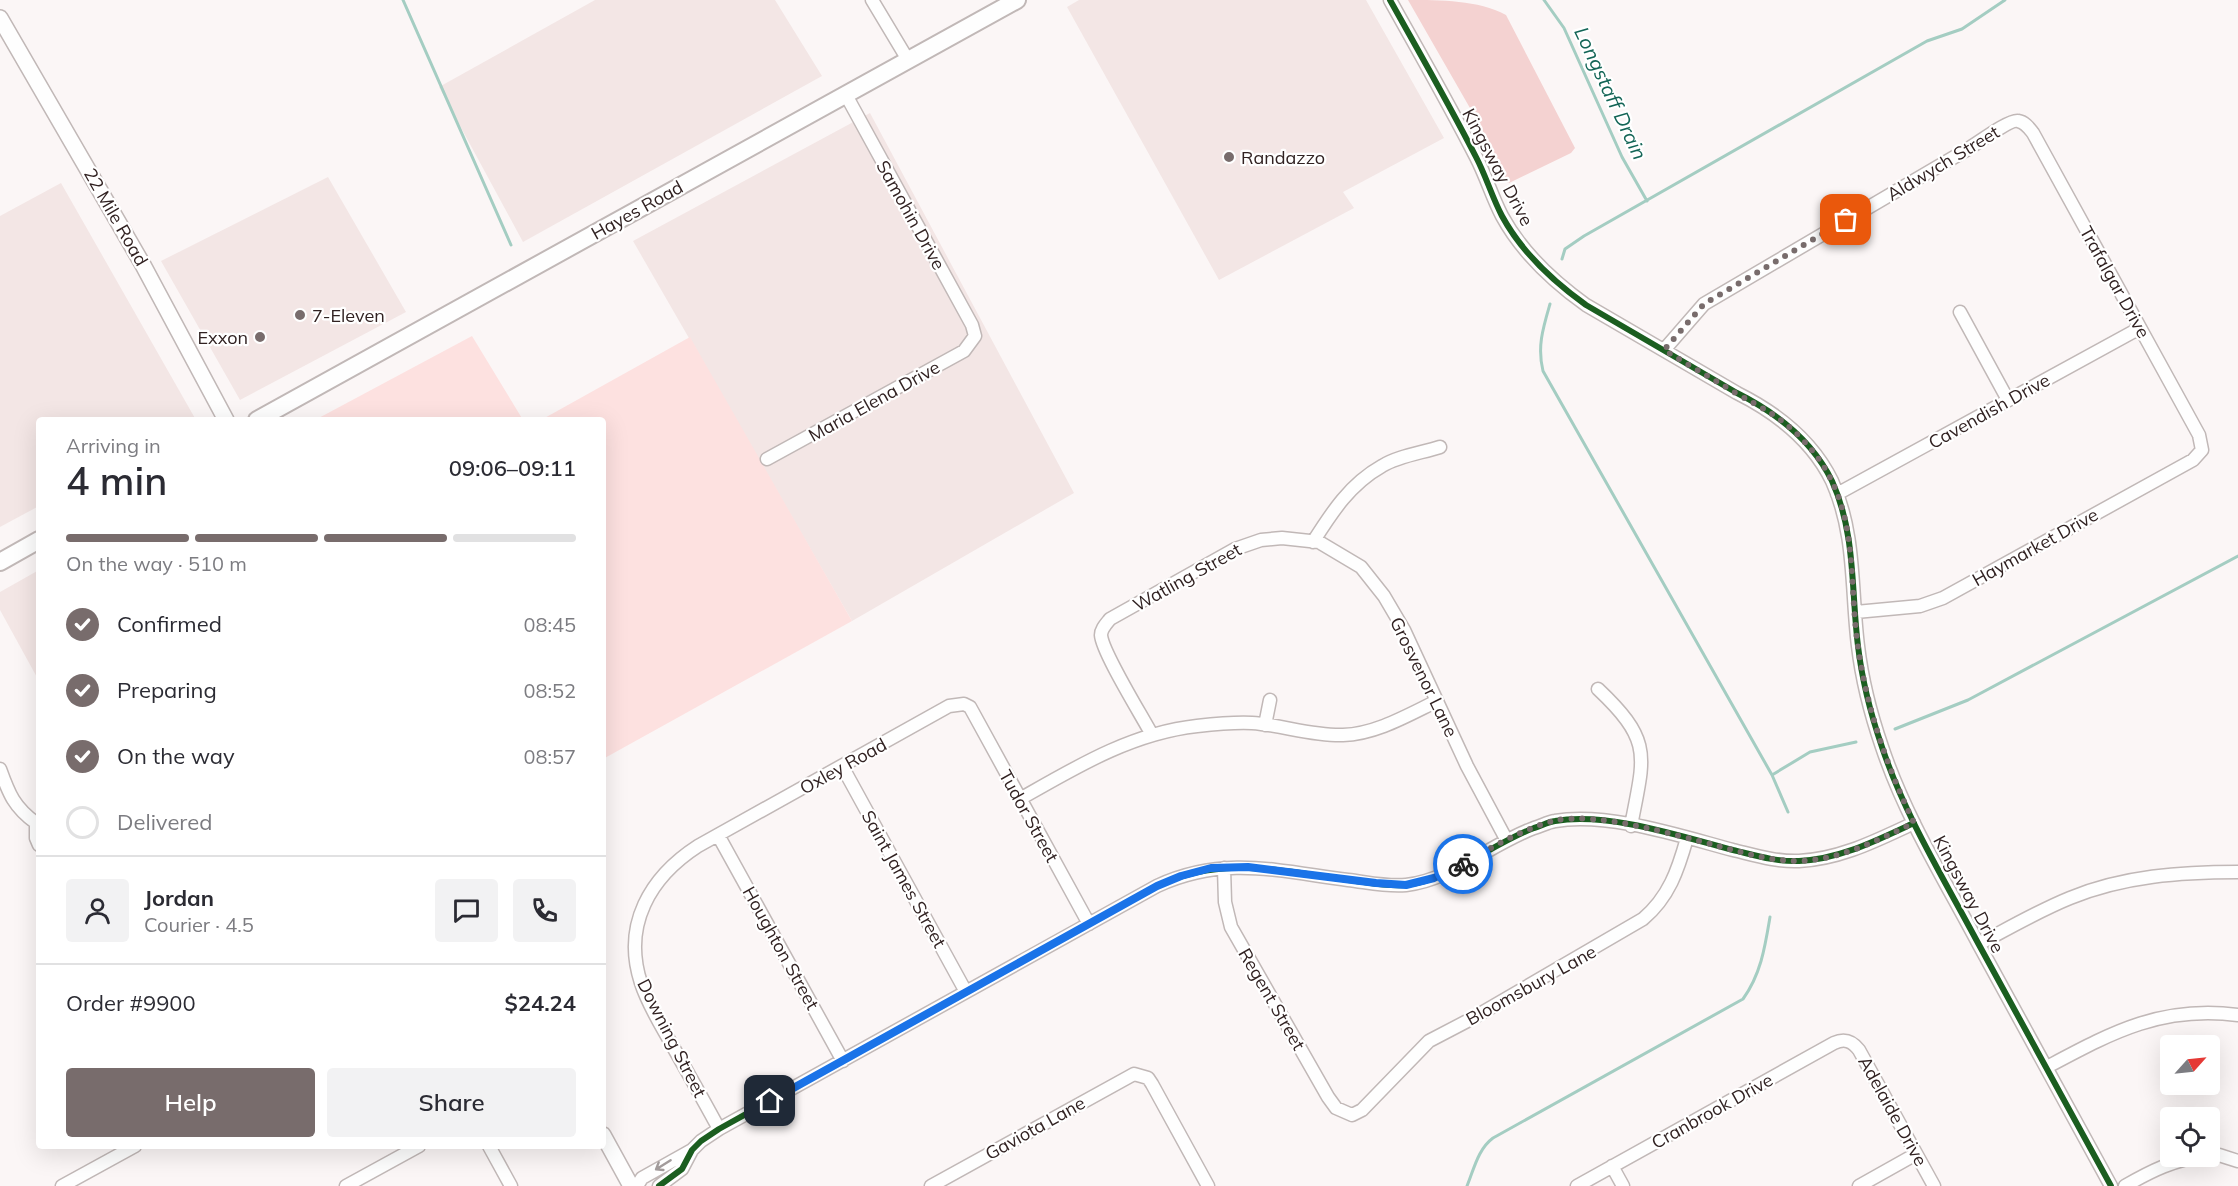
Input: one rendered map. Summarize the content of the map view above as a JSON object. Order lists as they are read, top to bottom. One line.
{"streets":{"main road":["Hayes Road"],"street":["Aldwych Street","Kingsway Drive","Samohin Drive","22 Mile Road","Trafalgar Drive","Maria Elena Drive","Cavendish Drive","Haymarket Drive","Watling Street","Grosvenor Lane","Oxley Road","Tudor Street","Saint James Street","Houghton Street","Bloomsbury Lane","Regent Street","Downing Street","Cranbrook Drive","Adelaide Drive","Gaviota Lane"]},"crossings":[["Aldwych Street","Kingsway Drive"],["Aldwych Street","Trafalgar Drive"],["Kingsway Drive","Cavendish Drive"],["Kingsway Drive","Haymarket Drive"],["Hayes Road","Samohin Drive"],["Samohin Drive","Maria Elena Drive"],["Trafalgar Drive","Cavendish Drive"],["Trafalgar Drive","Haymarket Drive"],["Watling Street","Grosvenor Lane"],["Oxley Road","Tudor Street"],["Oxley Road","Saint James Street"],["Oxley Road","Houghton Street"],["Oxley Road","Downing Street"],["Houghton Street","Downing Street"],["Bloomsbury Lane","Regent Street"],["Cranbrook Drive","Adelaide Drive"]],"water":["Longstaff Drain"],"places":["Randazzo","7-Eleven","Exxon"],"north":"top right","page":{"heading":["4 min","Arriving in","09:06–09:11"],"panel":["Jordan","Courier · 4.5","Order #9900","$24.24"],"bar":"On the way · 510 m","list":[["Confirmed","08:45"],["Preparing","08:52"],["On the way","08:57"],"Delivered"],"buttons":["Help","Share"]}}
